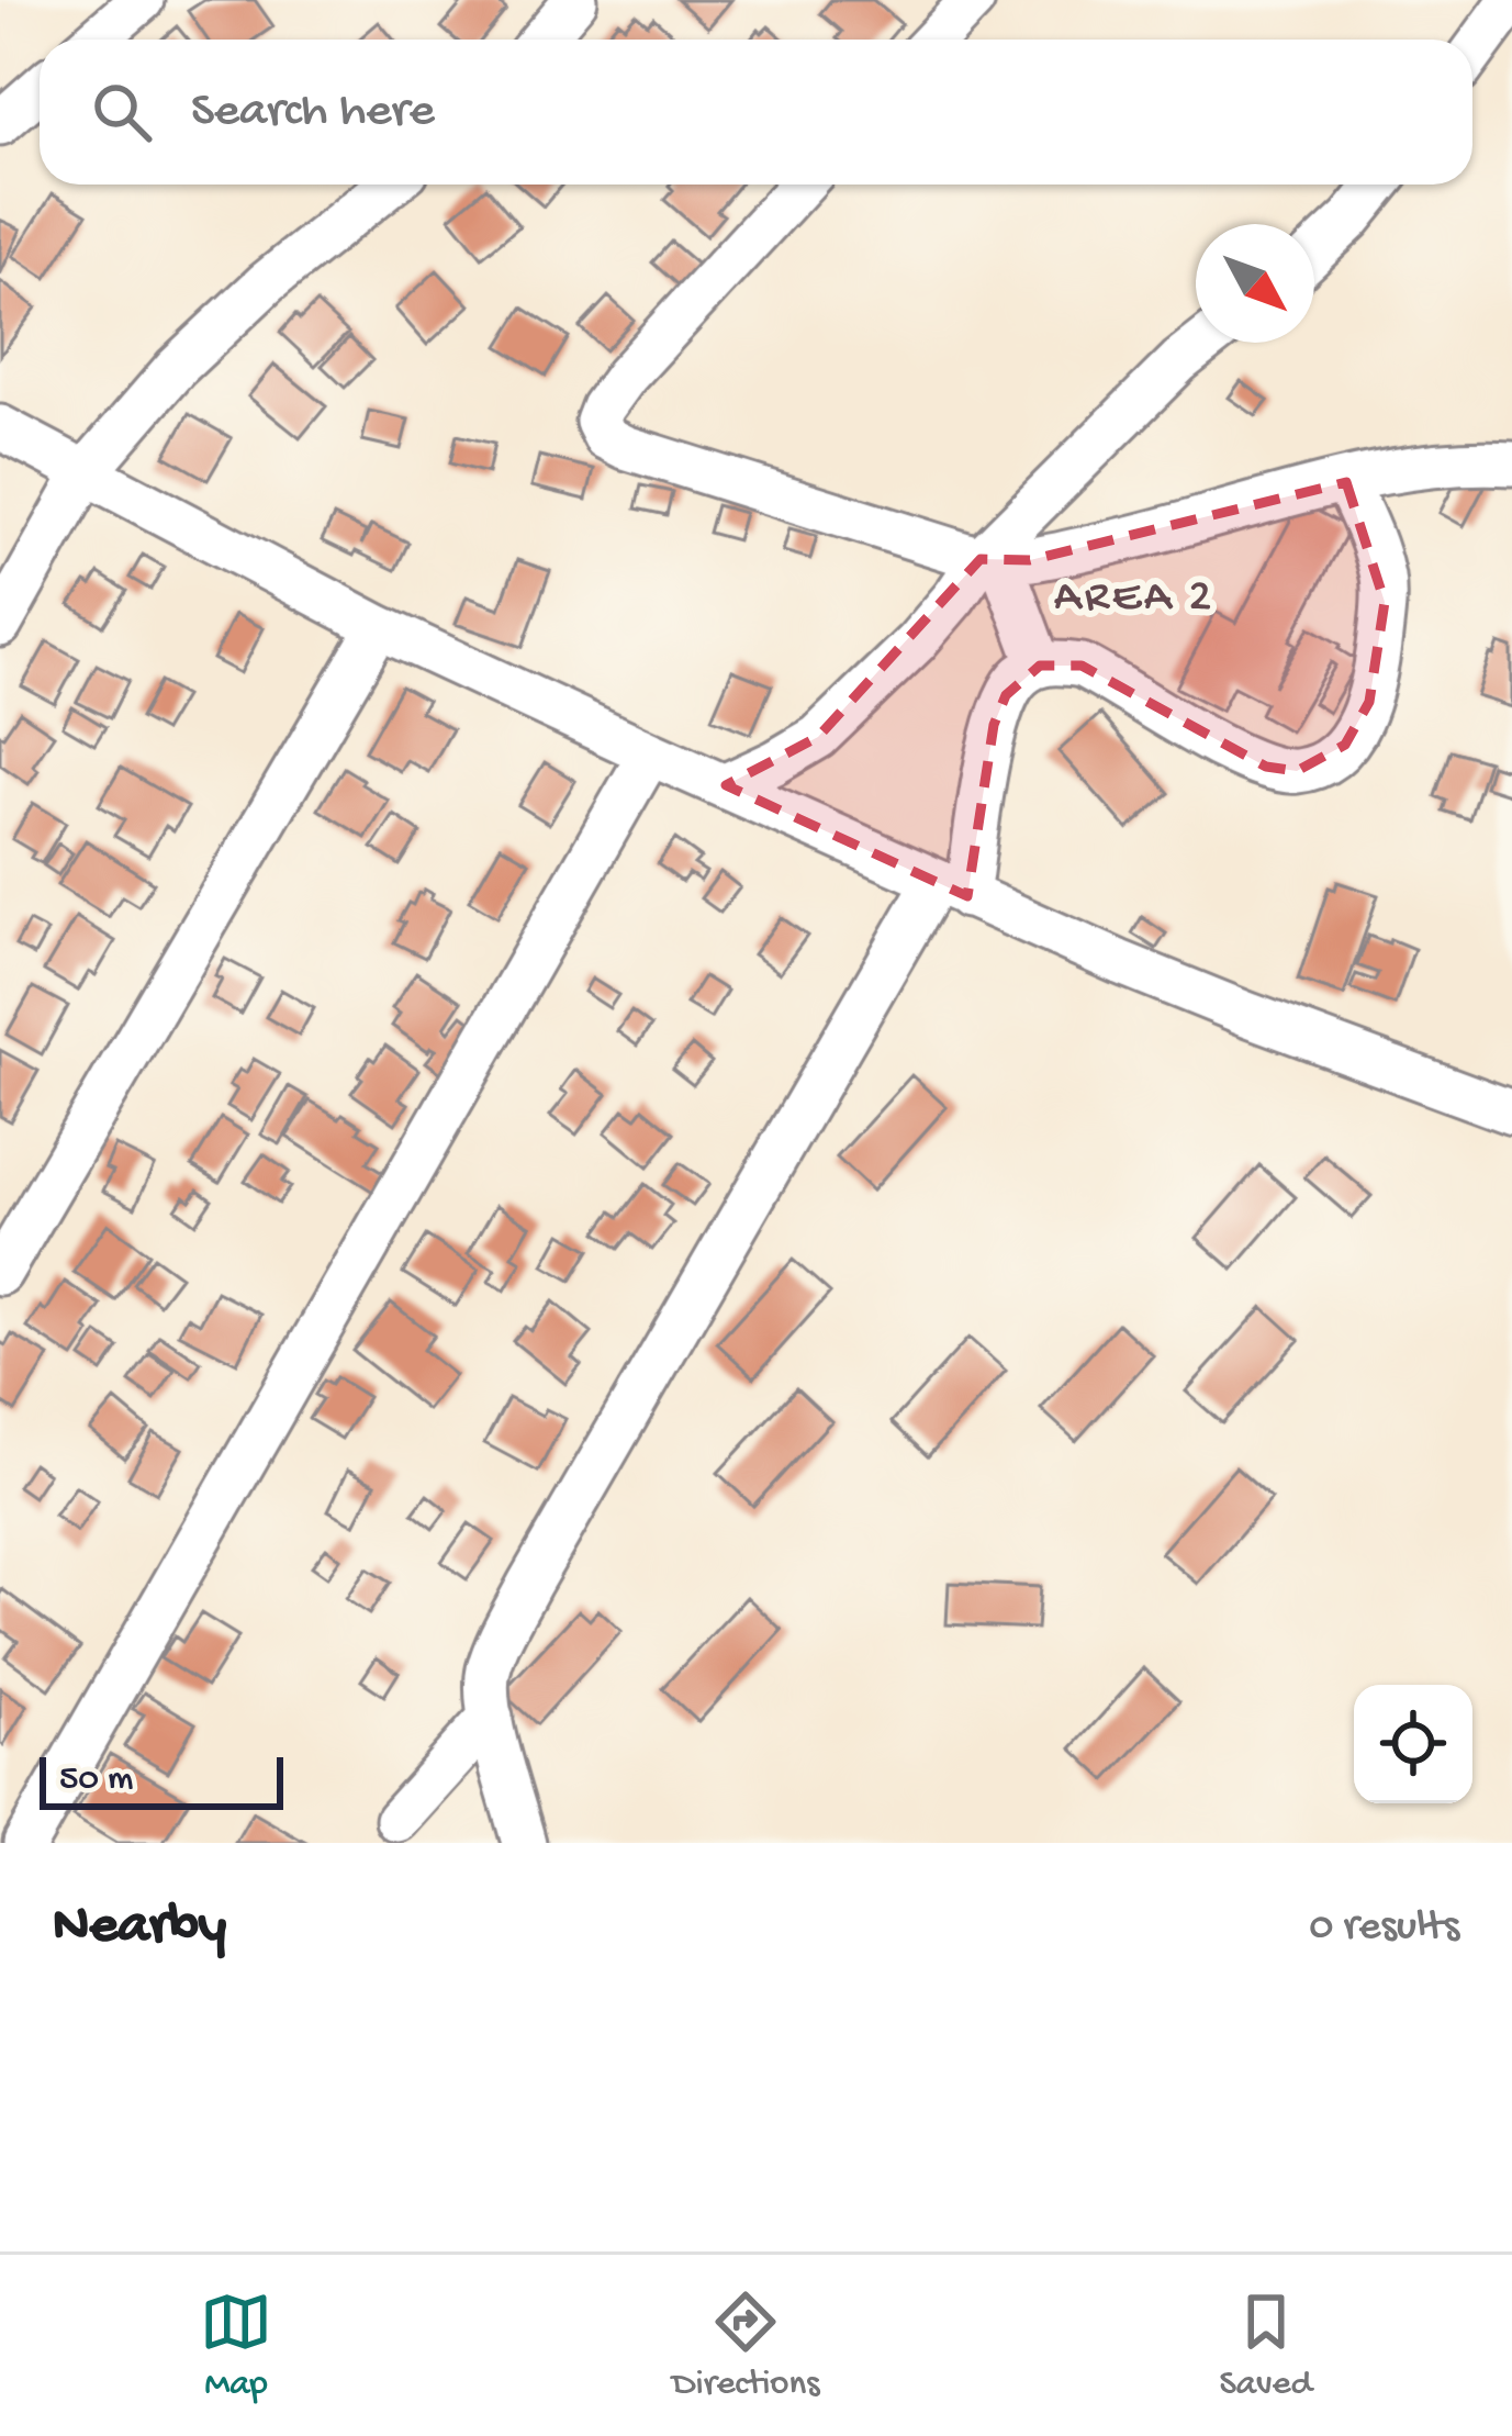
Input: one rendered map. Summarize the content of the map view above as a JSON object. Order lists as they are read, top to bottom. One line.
{"districts":["AREA 2"],"scale_bar":"50 m","north":"bottom right","page":{"search":"Search here","scale":"50 m","heading":["Nearby","0 results"],"nav":["Map","Directions","Saved"]}}
